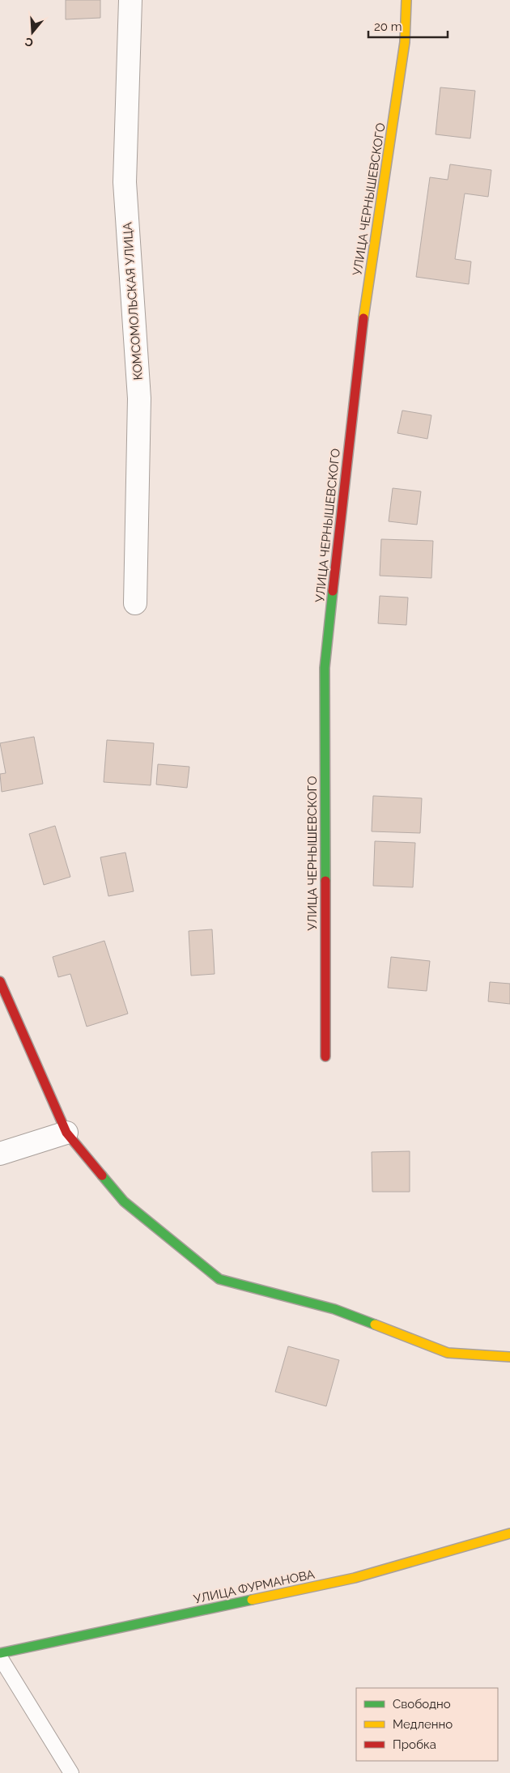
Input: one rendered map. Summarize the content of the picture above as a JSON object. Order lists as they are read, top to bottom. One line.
{"streets":{"street":["УЛИЦА ЧЕРНЫШЕВСКОГО","КОМСОМОЛЬСКАЯ УЛИЦА","УЛИЦА ФУРМАНОВА"]},"legend":["Свободно","Медленно","Пробка"],"scale_bar":"20 m","north":"bottom"}
